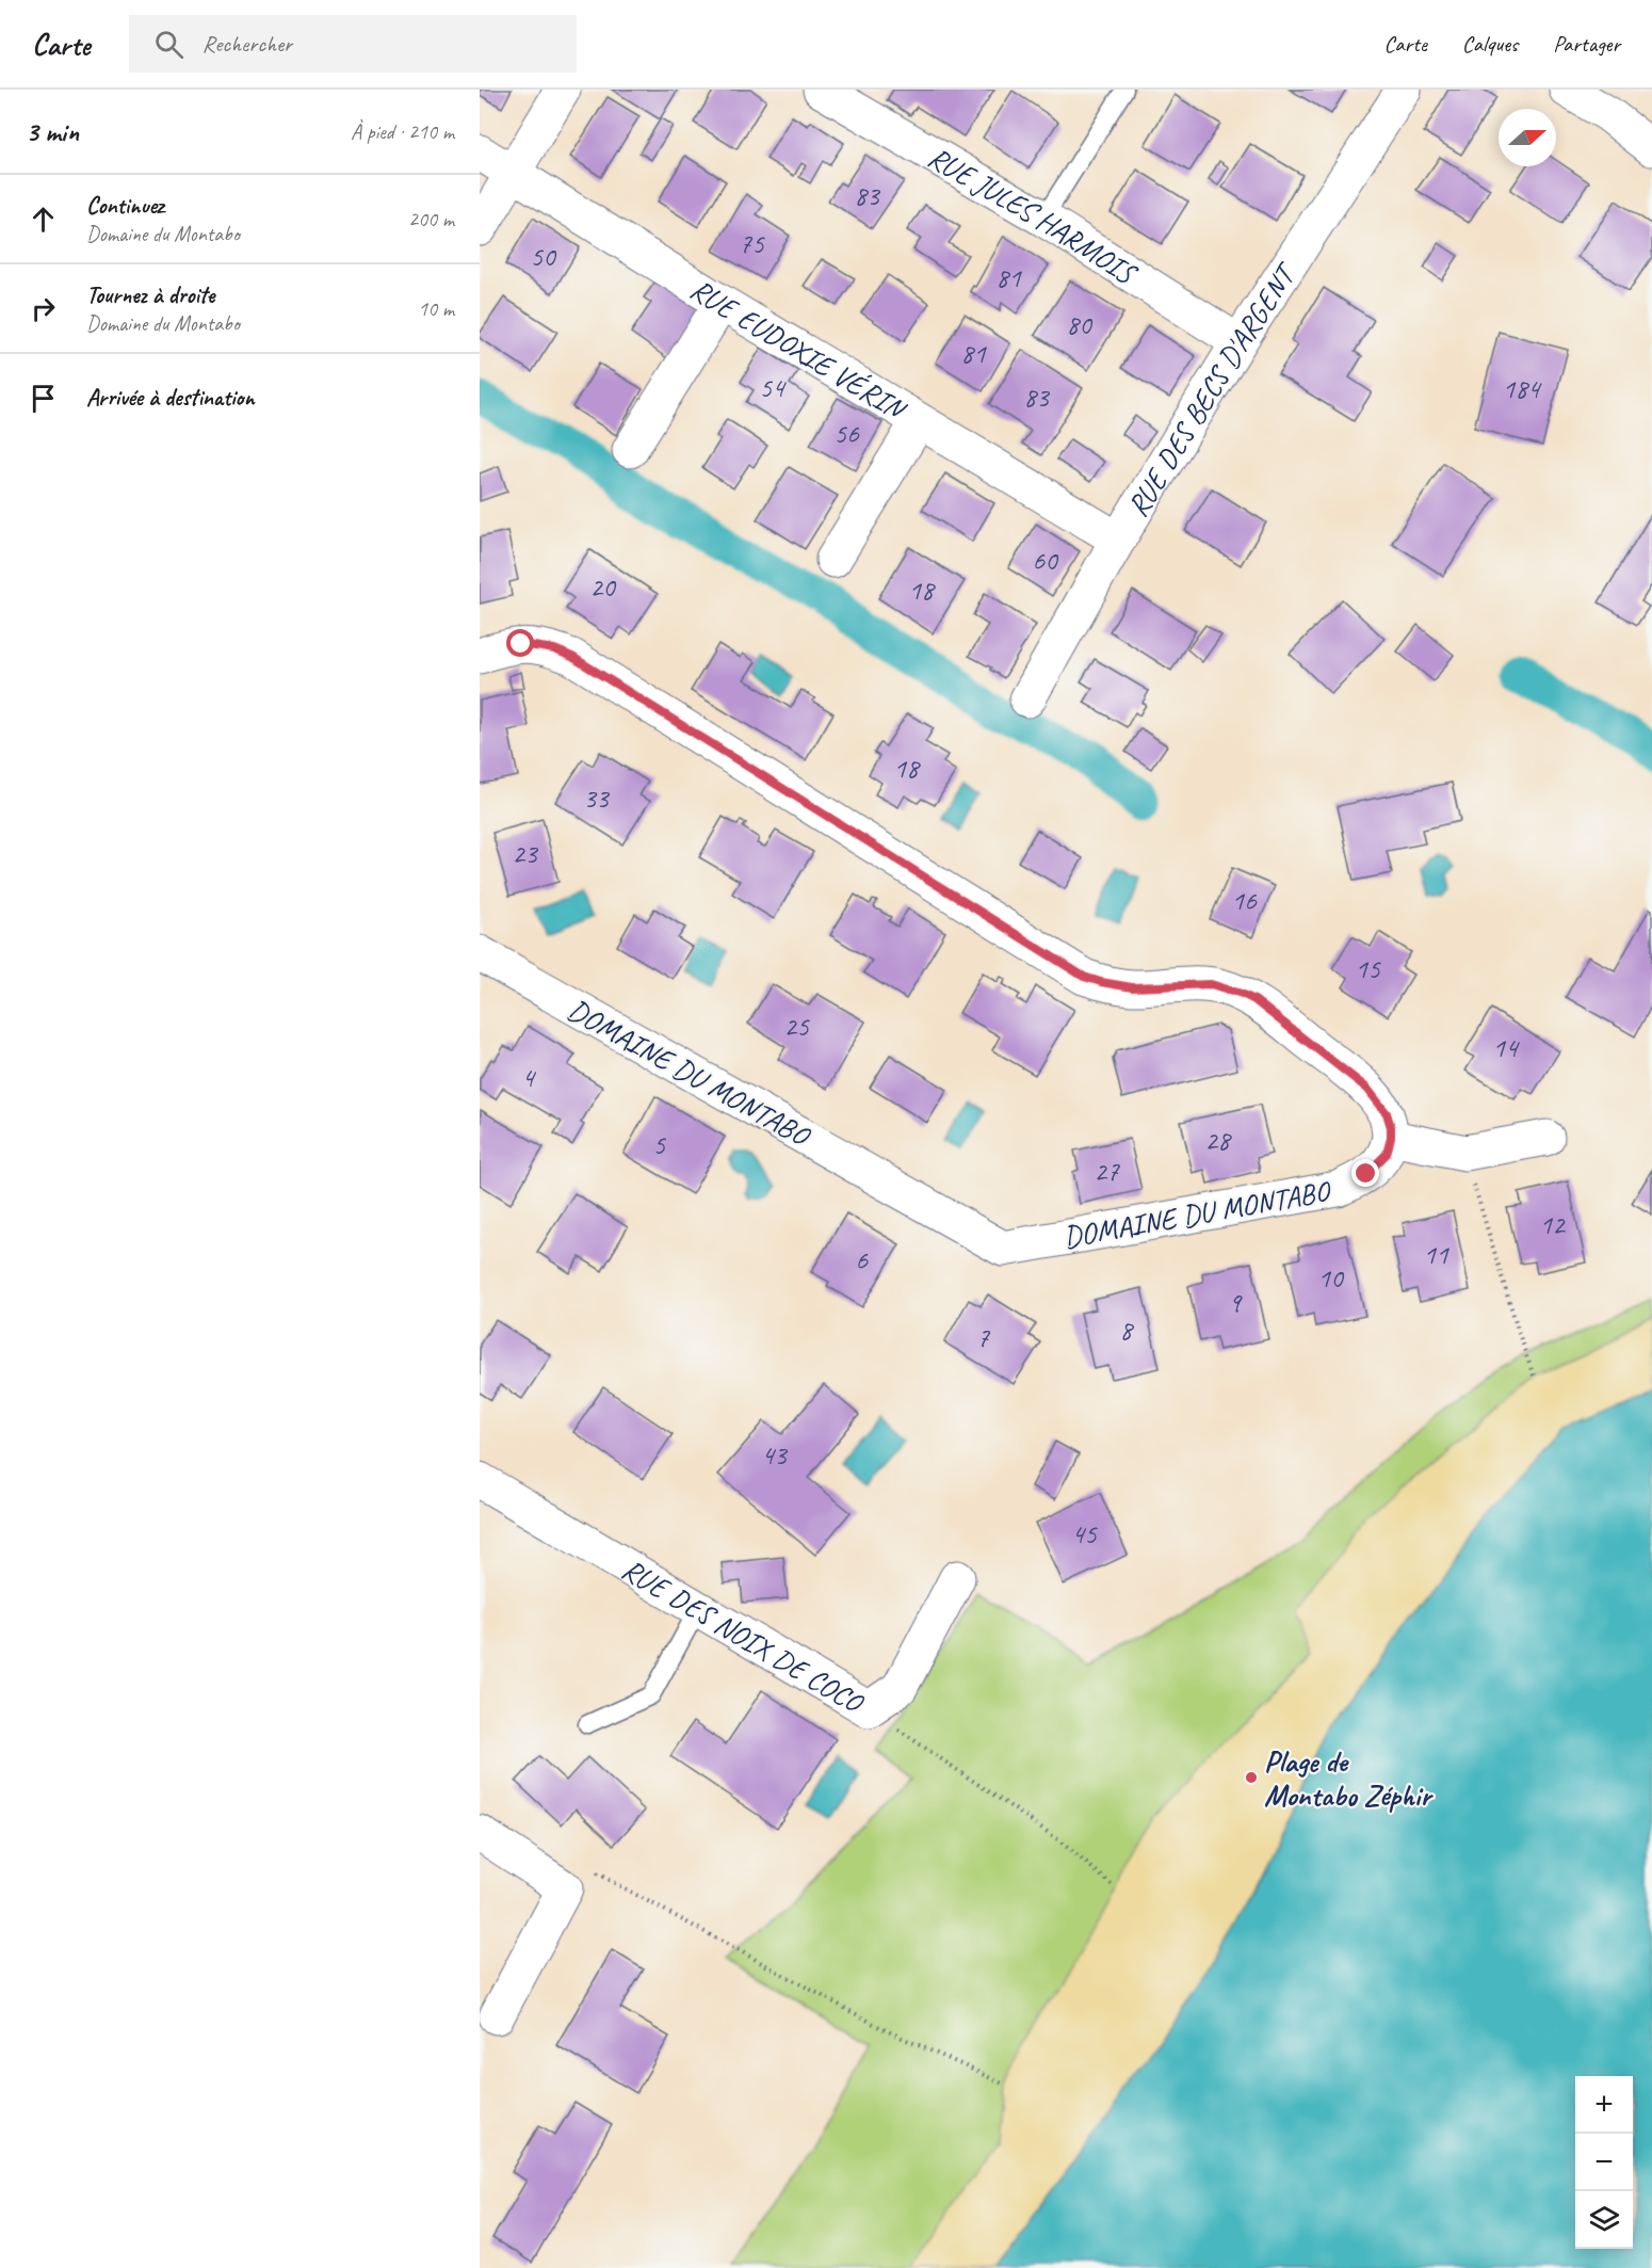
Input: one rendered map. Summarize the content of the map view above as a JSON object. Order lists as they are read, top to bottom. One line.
{"streets":{"street":["RUE JULES HARMOIS","RUE EUDOXIE VÉRIN","RUE DES BECS D'ARGENT","DOMAINE DU MONTABO","RUE DES NOIX DE COCO"]},"crossings":[["RUE JULES HARMOIS","RUE DES BECS D'ARGENT"],["RUE EUDOXIE VÉRIN","RUE DES BECS D'ARGENT"]],"places":["Plage de Montabo Zéphir"],"house_numbers":["83","75","50","81","80","81","54","184","83","56","60","20","18","18","33","23","16","15","25","14","4","28","5","27","12","11","6","10","9","8","7","43","45"],"north":"right","page":{"header":"Carte","search":"Rechercher","nav":["Carte","Calques","Partager"],"heading":["3 min","À pied · 210 m"],"list":[["Continuez","Domaine du Montabo","200 m"],["Tournez à droite","Domaine du Montabo","10 m"],"Arrivée à destination"],"map_buttons":["+","−"]}}
